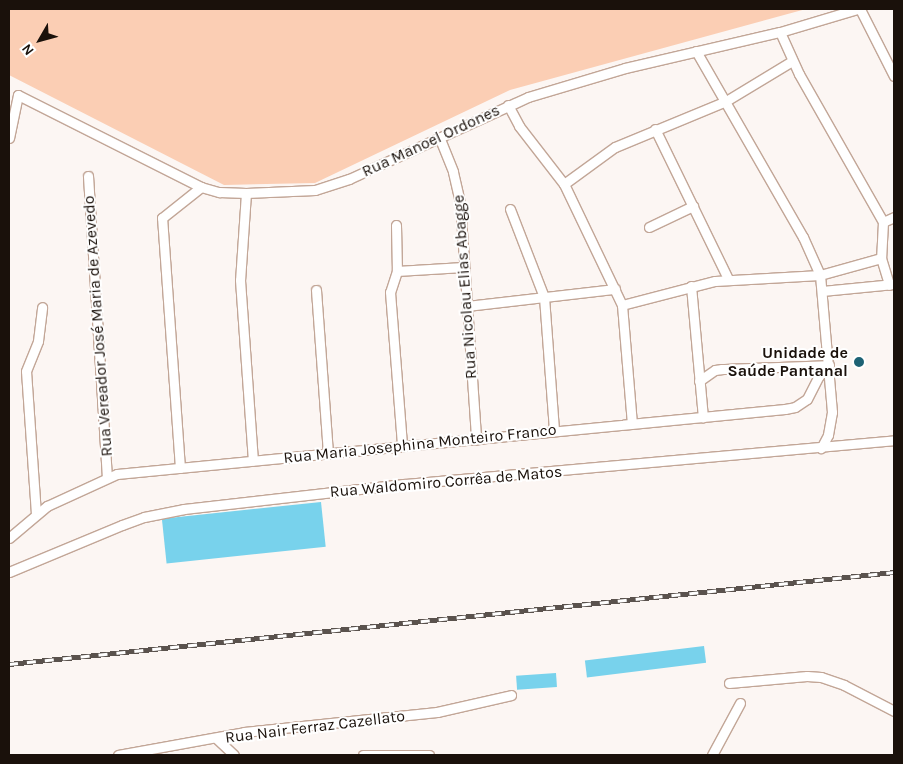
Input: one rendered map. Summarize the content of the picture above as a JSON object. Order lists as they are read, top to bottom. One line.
{"streets":{"street":["Rua Manoel Ordones","Rua Nicolau Elias Abagge","Rua Vereador José Maria de Azevedo","Rua Maria Josephina Monteiro Franco","Rua Waldomiro Corrêa de Matos","Rua Nair Ferraz Cazellato"]},"crossings":[["Rua Manoel Ordones","Rua Nicolau Elias Abagge"],["Rua Nicolau Elias Abagge","Rua Maria Josephina Monteiro Franco"],["Rua Vereador José Maria de Azevedo","Rua Maria Josephina Monteiro Franco"]],"places":["Unidade de Saúde Pantanal"],"north":"bottom left"}
